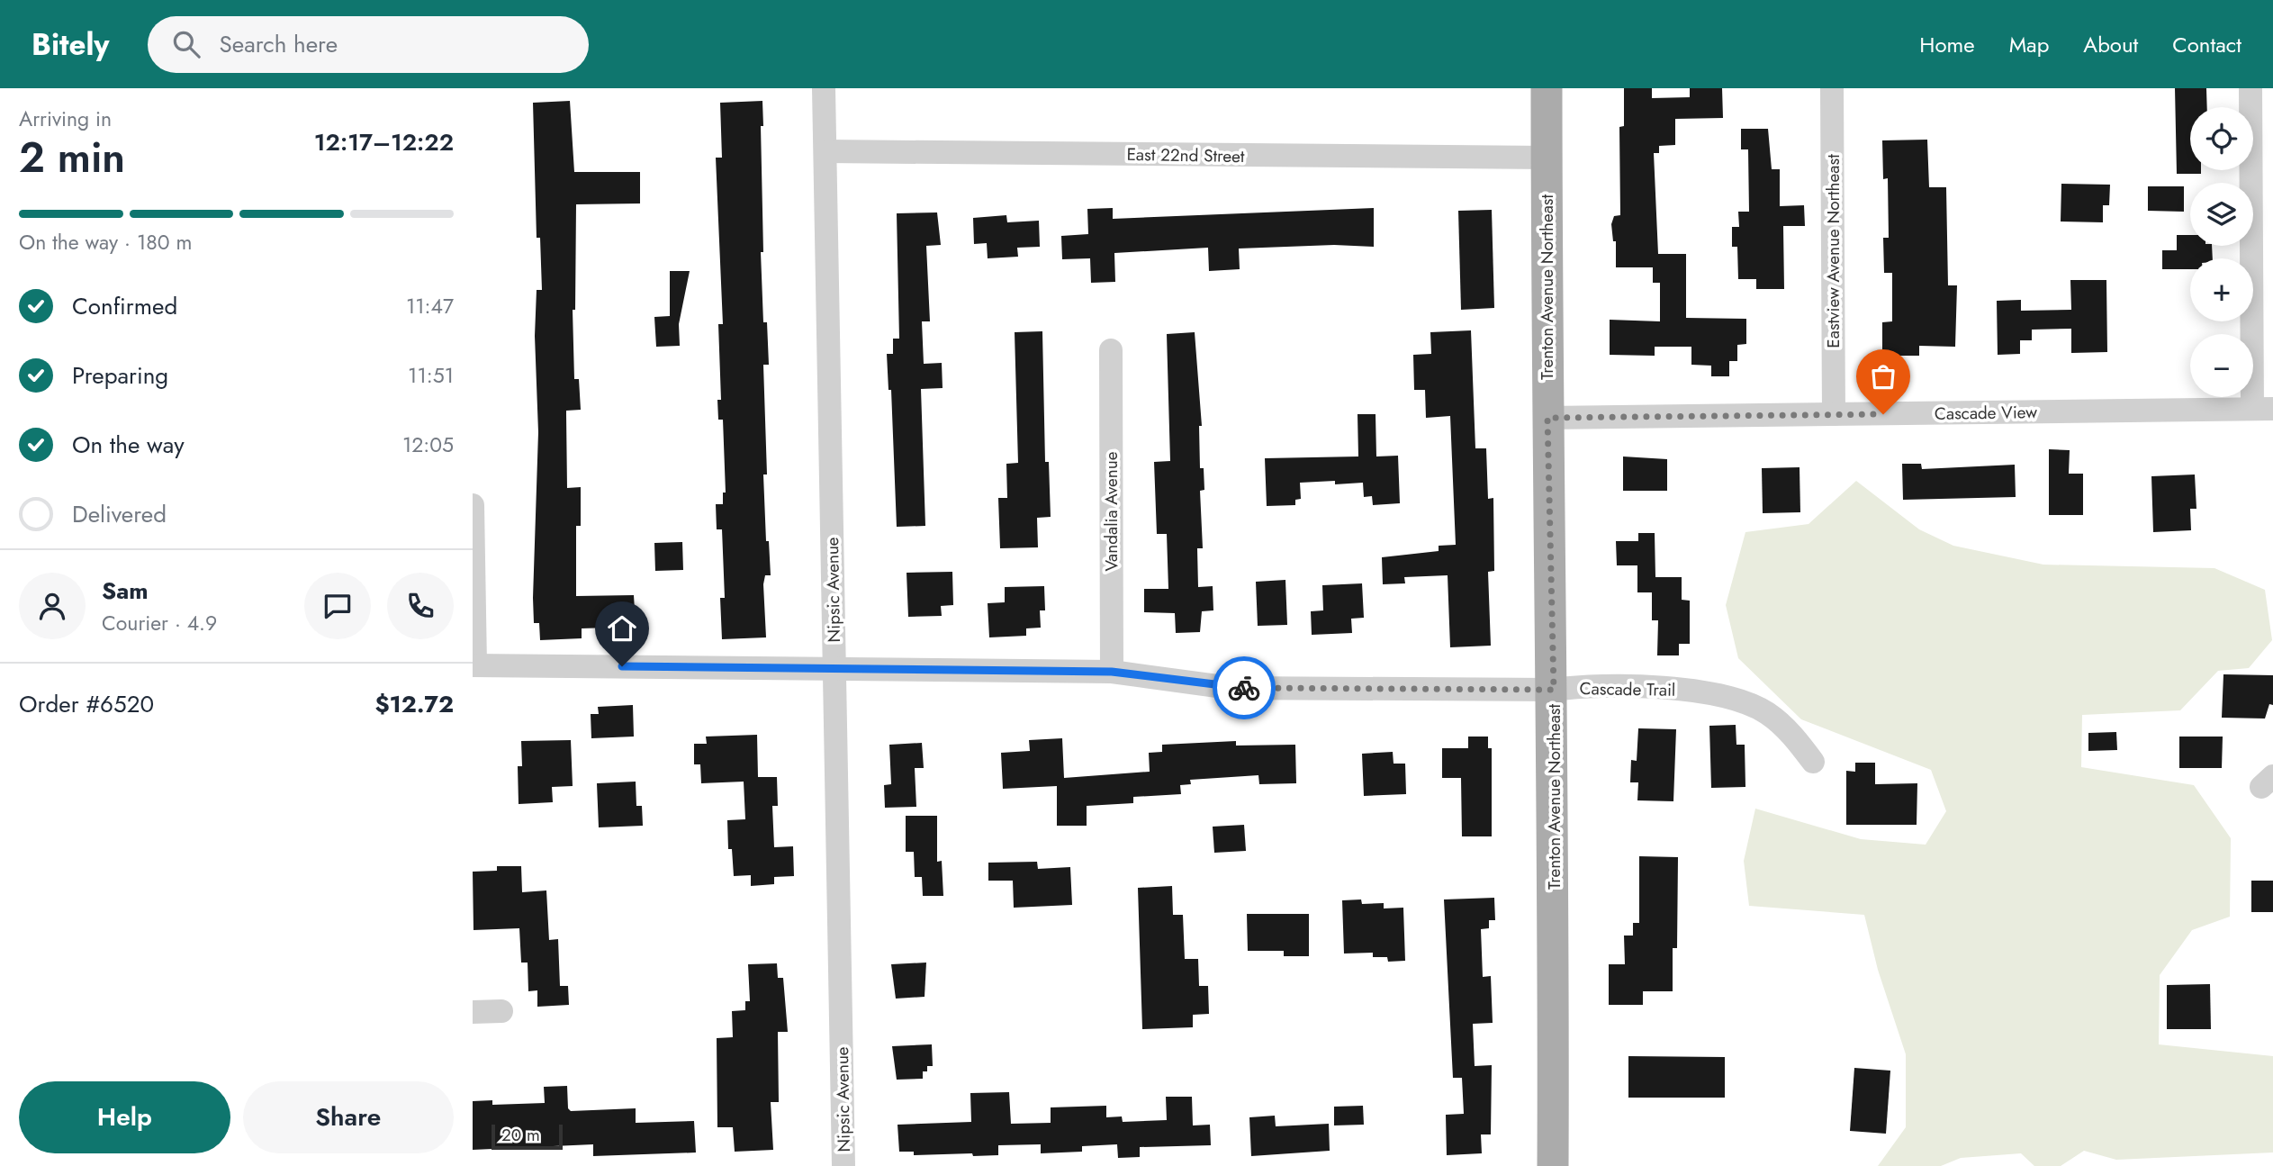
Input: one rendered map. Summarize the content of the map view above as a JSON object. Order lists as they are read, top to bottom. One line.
{"streets":{"main road":["Trenton Avenue Northeast"],"street":["East 22nd Street","Eastview Avenue Northeast","Cascade View","Vandalia Avenue","Nipsic Avenue","Cascade Trail"]},"crossings":[["East 22nd Street","Trenton Avenue Northeast"],["East 22nd Street","Nipsic Avenue"],["Eastview Avenue Northeast","Cascade View"],["Trenton Avenue Northeast","Cascade View"],["Trenton Avenue Northeast","Cascade Trail"],["Vandalia Avenue","Cascade Trail"],["Nipsic Avenue","Cascade Trail"]],"scale_bar":"20 m","page":{"header":"Bitely","search":"Search here","nav":["Home","Map","About","Contact"],"heading":["2 min","Arriving in","12:17–12:22"],"panel":["Sam","Courier · 4.9","Order #6520","$12.72"],"map_buttons":["+","−"],"bar":"On the way · 180 m","list":[["Confirmed","11:47"],["Preparing","11:51"],["On the way","12:05"],"Delivered"],"buttons":["Help","Share"],"scale":"20 m"}}
